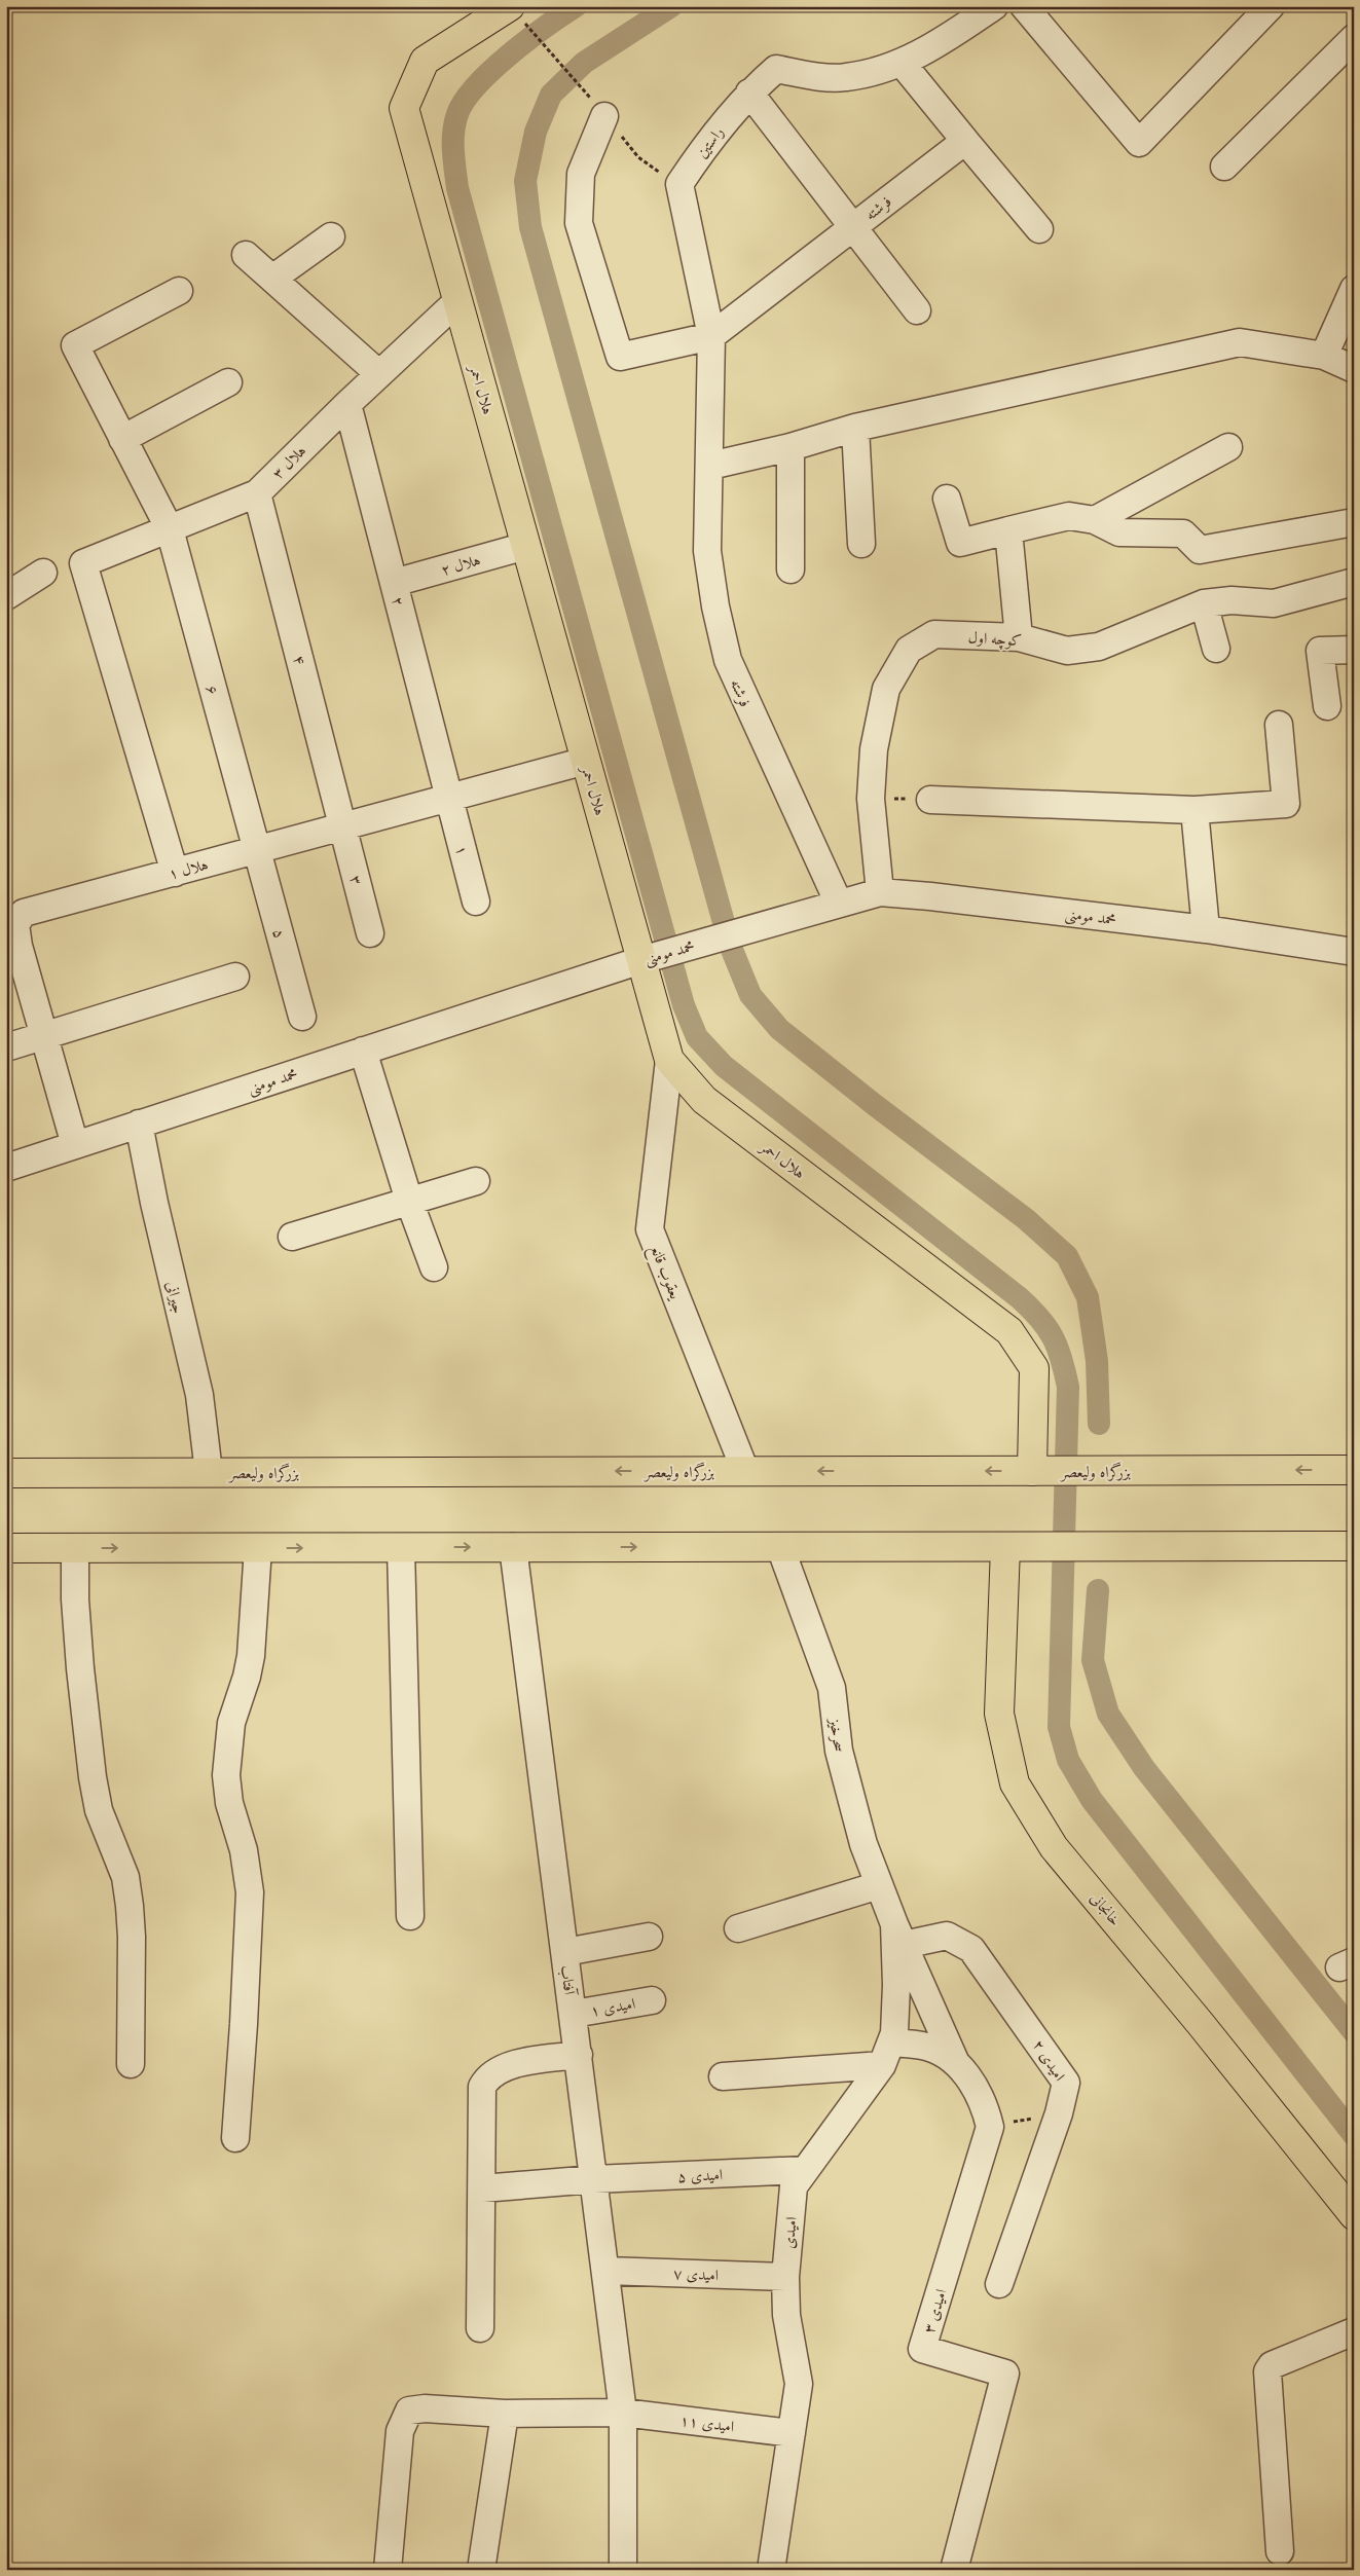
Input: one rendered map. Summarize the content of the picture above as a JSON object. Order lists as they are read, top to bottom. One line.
{"streets":{"main road":["هلال احمر","بزرگراه ولیعصر","خانجانی"],"street":["راستین","فرشته","هلال ۳","هلال ۲","۲","کوچه اول","۴","۶","۱","هلال ۱","۳","محمد مومنی","۵","یعقوب قانع","جیرانی","سحرخیز","آفتاب","امیدی ۱","امیدی ۲","امیدی ۵","امیدی","امیدی ۷","امیدی ۳","امیدی ۱۱"]},"crossings":[["فرشته","محمد مومنی"],["هلال احمر","هلال ۳"],["هلال احمر","هلال ۲"],["هلال احمر","هلال ۱"],["هلال احمر","محمد مومنی"],["هلال احمر","یعقوب قانع"],["هلال احمر","بزرگراه ولیعصر"],["هلال ۳","۲"],["هلال ۳","۴"],["هلال ۳","۶"],["هلال ۳","هلال ۱"],["هلال ۲","۲"],["۲","۱"],["۲","هلال ۱"],["کوچه اول","محمد مومنی"],["۴","هلال ۱"],["۴","۳"],["۶","هلال ۱"],["۶","۵"],["۱","هلال ۱"],["هلال ۱","۳"],["هلال ۱","محمد مومنی"],["هلال ۱","۵"],["محمد مومنی","جیرانی"],["یعقوب قانع","بزرگراه ولیعصر"],["جیرانی","بزرگراه ولیعصر"],["سحرخیز","امیدی ۲"],["سحرخیز","امیدی"],["آفتاب","امیدی ۱"],["آفتاب","امیدی ۵"],["آفتاب","امیدی ۷"],["آفتاب","امیدی ۱۱"],["امیدی ۲","امیدی"],["امیدی ۵","امیدی"],["امیدی","امیدی ۷"],["امیدی","امیدی ۱۱"]]}
